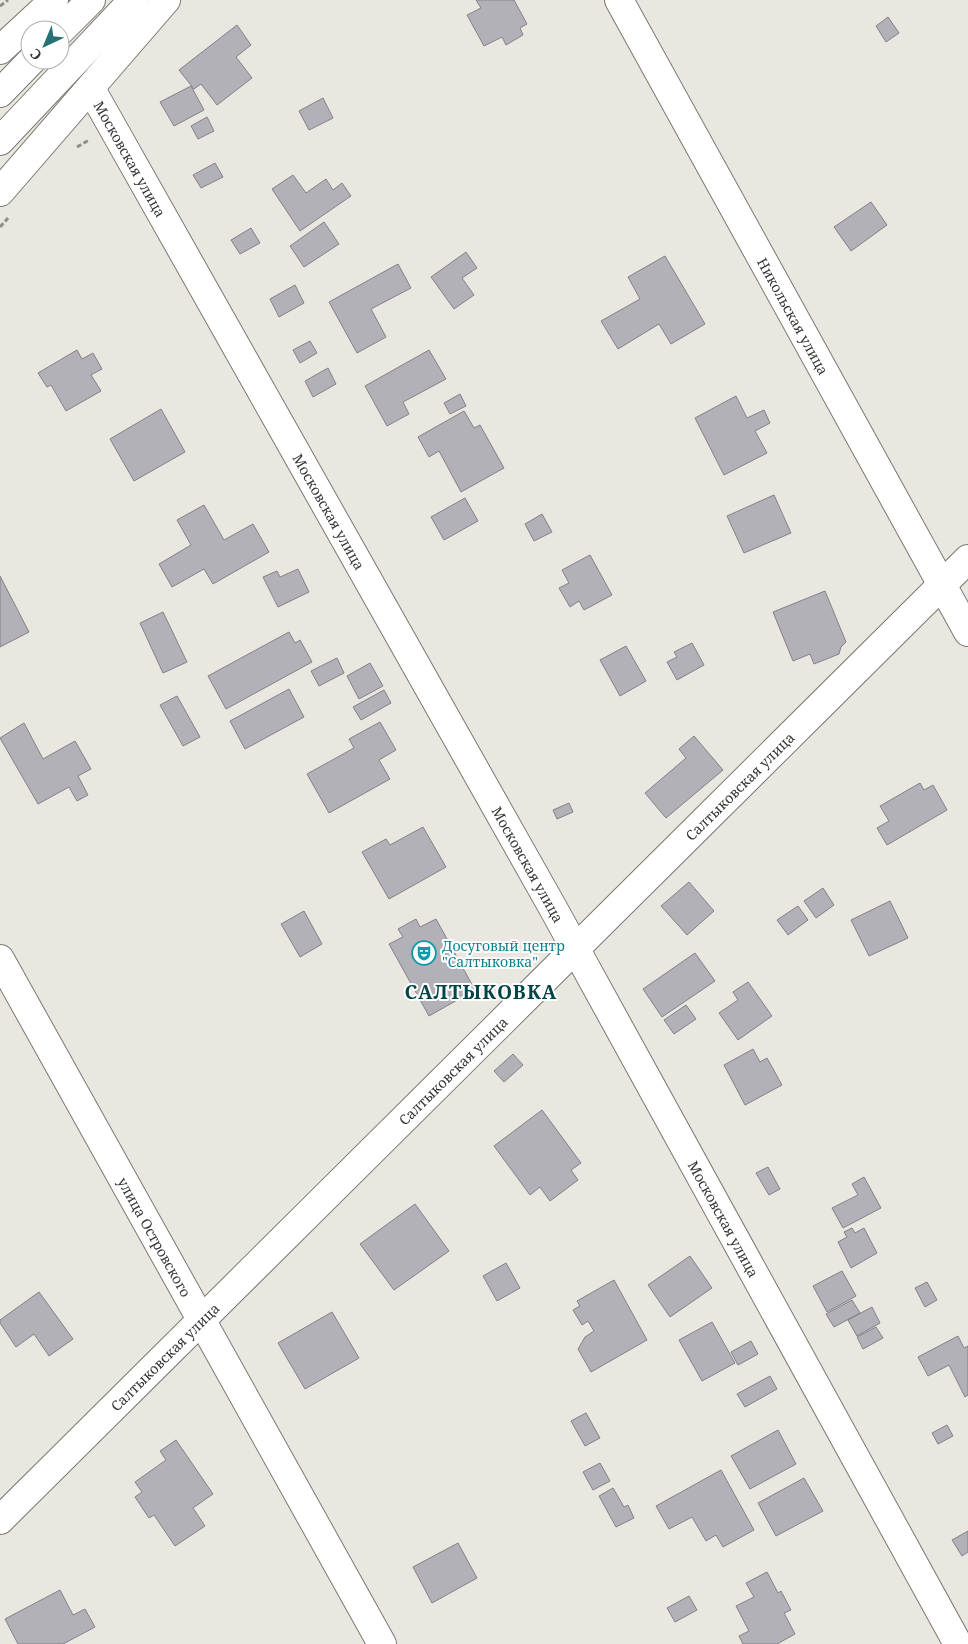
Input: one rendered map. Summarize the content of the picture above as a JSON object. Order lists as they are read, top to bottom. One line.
{"streets":{"street":["Московская улица","Никольская улица","Салтыковская улица","улица Островского"]},"crossings":[["Московская улица","Салтыковская улица"],["Никольская улица","Салтыковская улица"],["Салтыковская улица","улица Островского"]],"districts":["САЛТЫКОВКА"],"places":{"theatre":["Досуговый центр \"Салтыковка\""]},"north":"bottom left"}
